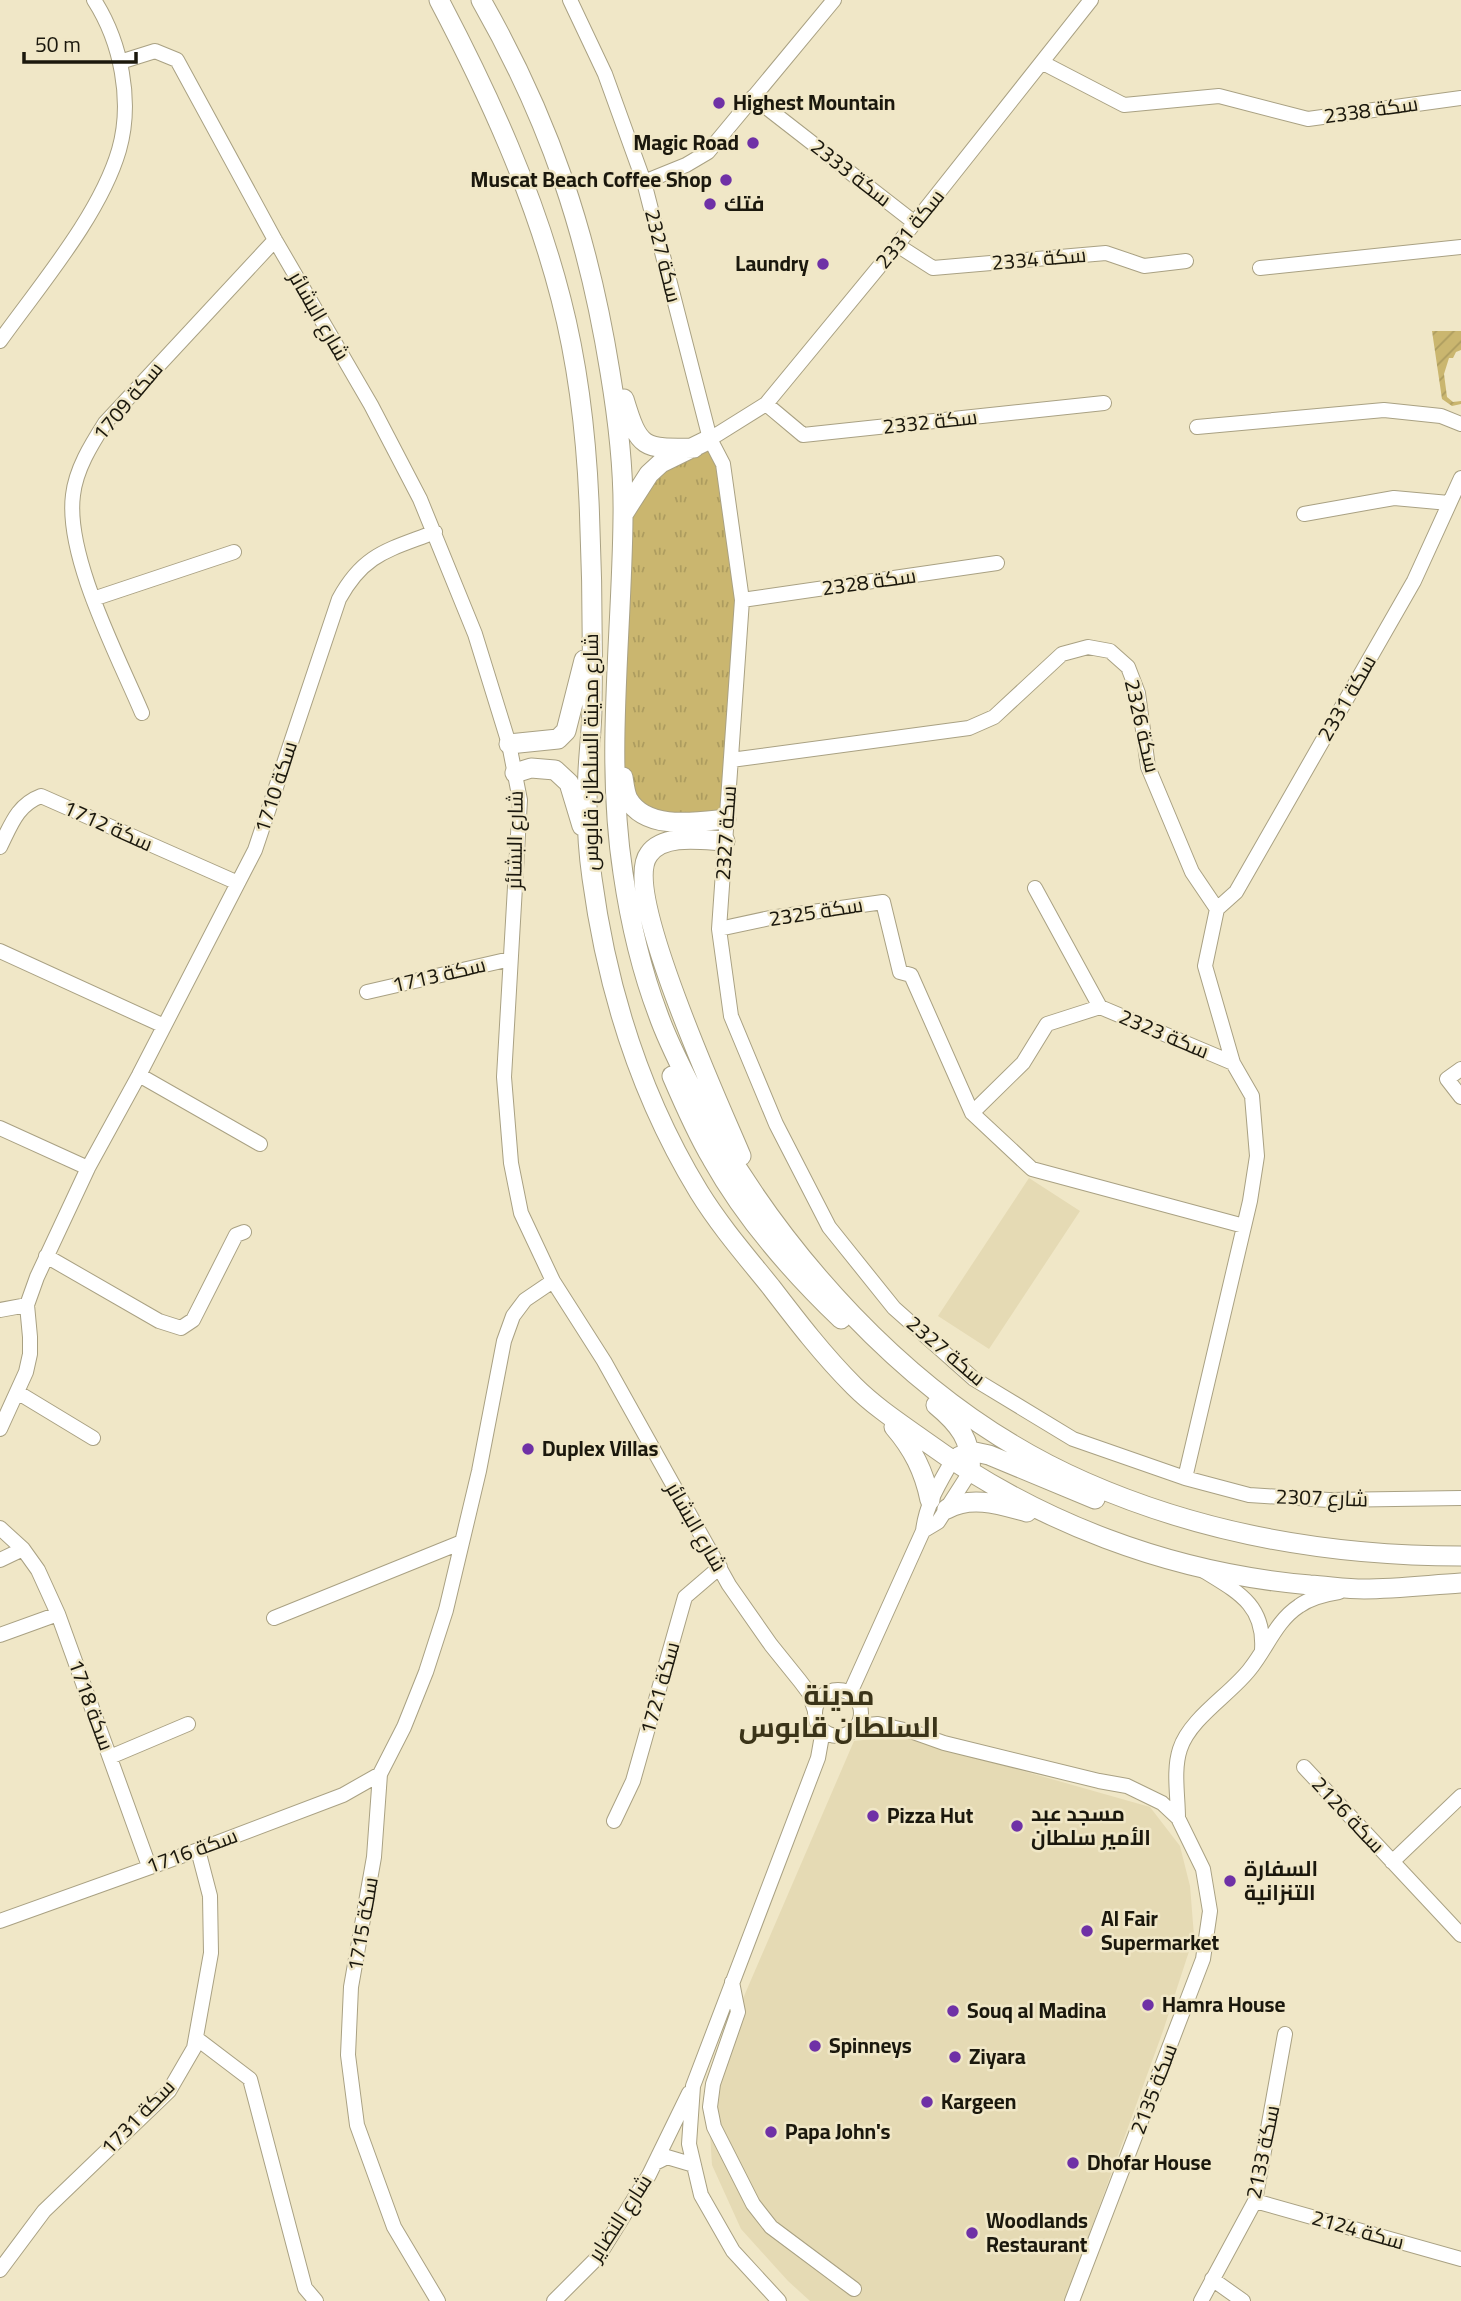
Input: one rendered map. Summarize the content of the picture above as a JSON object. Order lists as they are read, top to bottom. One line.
{"streets":{"main road":["شارع مدينة السلطان قابوس"],"street":["سكة 2338","سكة 2333","سكة 2331","سكة 2327","سكة 2334","شارع البشائر","سكة 1709","سكة 2332","سكة 2328","سكة 2326","سكة 1710","سكة 1712","سكة 2325","سكة 1713","سكة 2323","2307 شارع","سكة 1721","سكة 1718","سكة 2126","سكة 1716","سكة 1715","سكة 2135","سكة 1731","سكة 2133","شارع النضاير","سكة 2124"]},"crossings":[["سكة 2338","سكة 2331"],["سكة 2333","سكة 2331"],["سكة 2331","سكة 2327"],["سكة 2331","سكة 2334"],["سكة 2331","سكة 2332"],["سكة 2331","سكة 2326"],["سكة 2331","سكة 2323"],["سكة 2327","سكة 2328"],["سكة 2327","سكة 2326"],["سكة 2327","سكة 2325"],["سكة 2327","سكة 2323"],["سكة 2327","2307 شارع"],["شارع البشائر","سكة 1709"],["شارع البشائر","سكة 1710"],["شارع البشائر","سكة 1713"],["شارع البشائر","سكة 1721"],["شارع البشائر","سكة 1715"],["شارع البشائر","سكة 2135"],["سكة 2326","سكة 2323"],["سكة 1710","سكة 1712"],["سكة 2325","سكة 2323"],["سكة 2323","2307 شارع"],["سكة 1718","سكة 1716"],["سكة 1716","سكة 1715"],["سكة 1716","سكة 1731"],["سكة 2133","سكة 2124"]],"districts":["مدينة السلطان قابوس"],"places":["Highest Mountain","Magic Road","Muscat Beach Coffee Shop","فتك","Laundry","Duplex Villas","Pizza Hut","مسجد عبد الأمير سلطان","السفارة التنزانية","Al Fair Supermarket","Hamra House","Souq al Madina","Spinneys","Ziyara","Kargeen","Papa John's","Dhofar House","Woodlands Restaurant"],"scale_bar":"50 m"}
